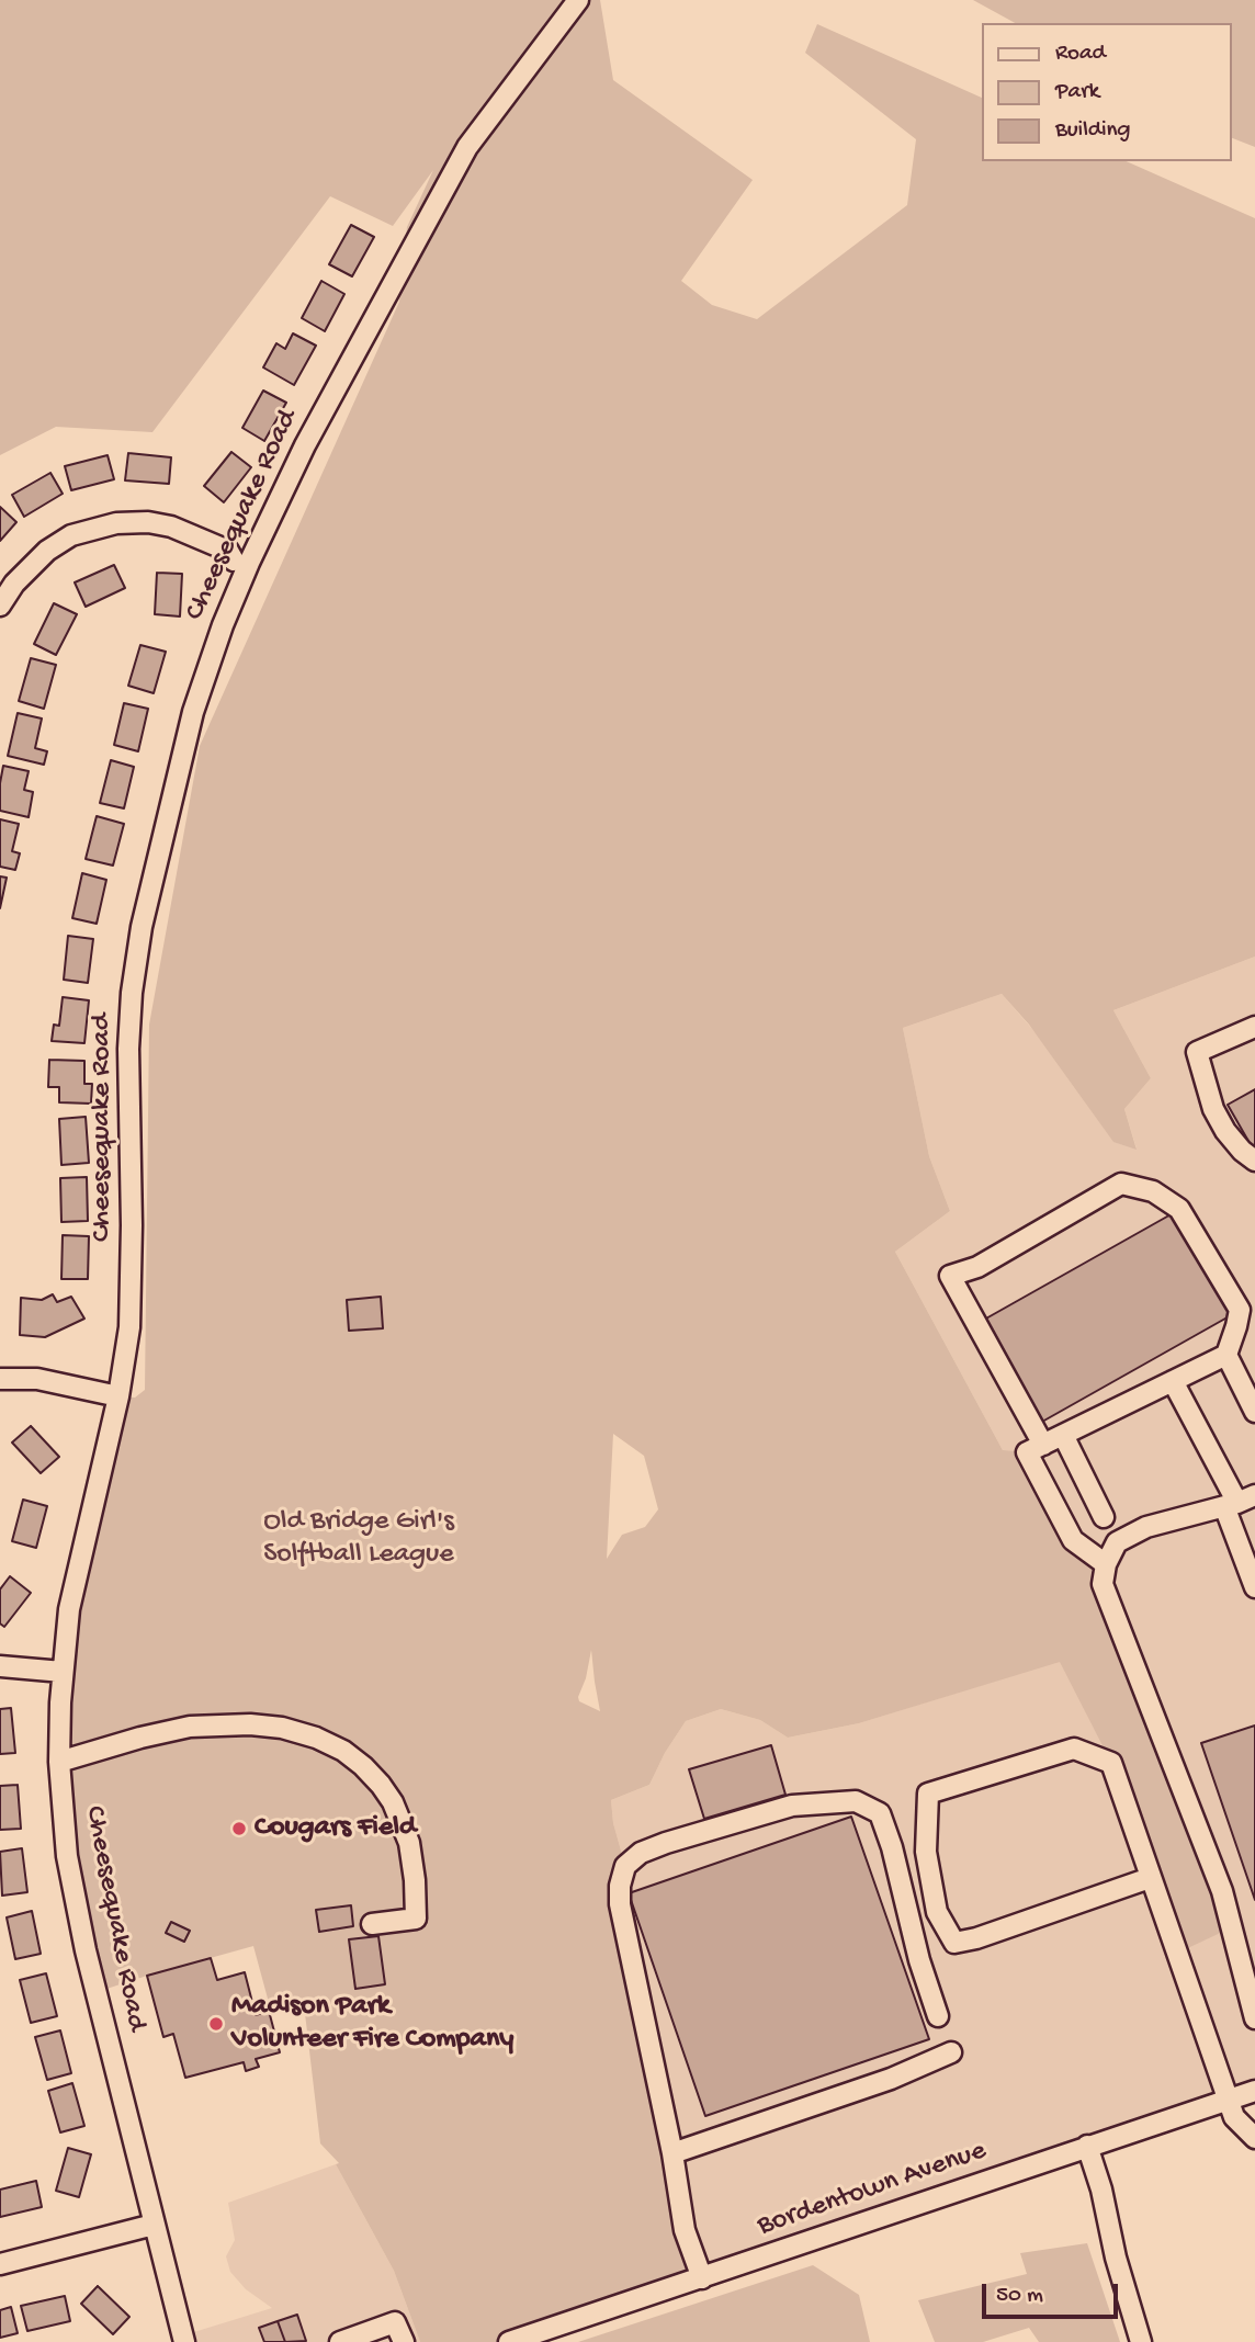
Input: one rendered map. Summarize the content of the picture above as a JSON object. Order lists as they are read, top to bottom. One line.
{"streets":{"street":["Cheesequake Road","Bordentown Avenue"]},"parks":["Old Bridge Girl's Solftball League"],"places":["Cougars Field","Madison Park Volunteer Fire Company"],"legend":["Road","Park","Building"],"scale_bar":"50 m"}
